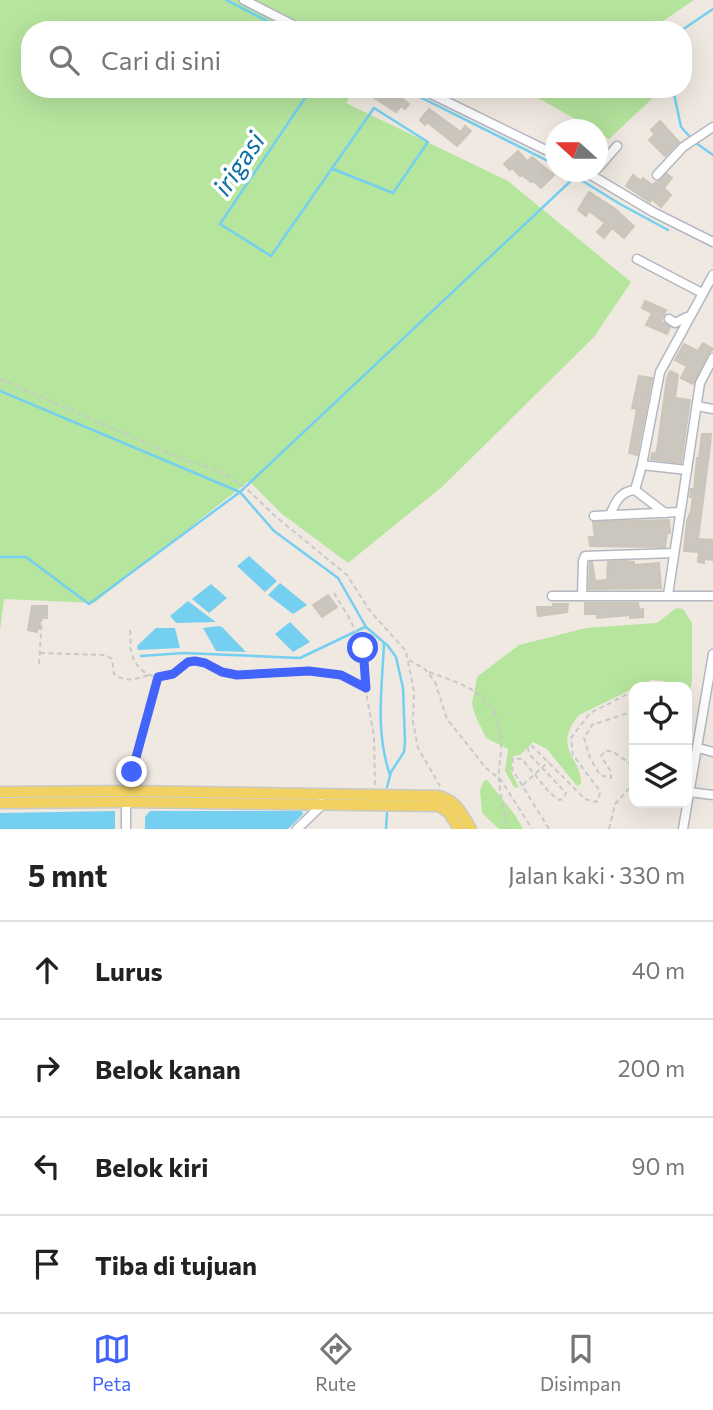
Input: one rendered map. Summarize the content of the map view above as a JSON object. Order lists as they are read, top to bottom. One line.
{"water":["irigasi"],"north":"left","page":{"search":"Cari di sini","heading":["5 mnt","Jalan kaki · 330 m"],"list":[["Lurus","40 m"],["Belok kanan","200 m"],["Belok kiri","90 m"],"Tiba di tujuan"],"nav":["Peta","Rute","Disimpan"]}}
